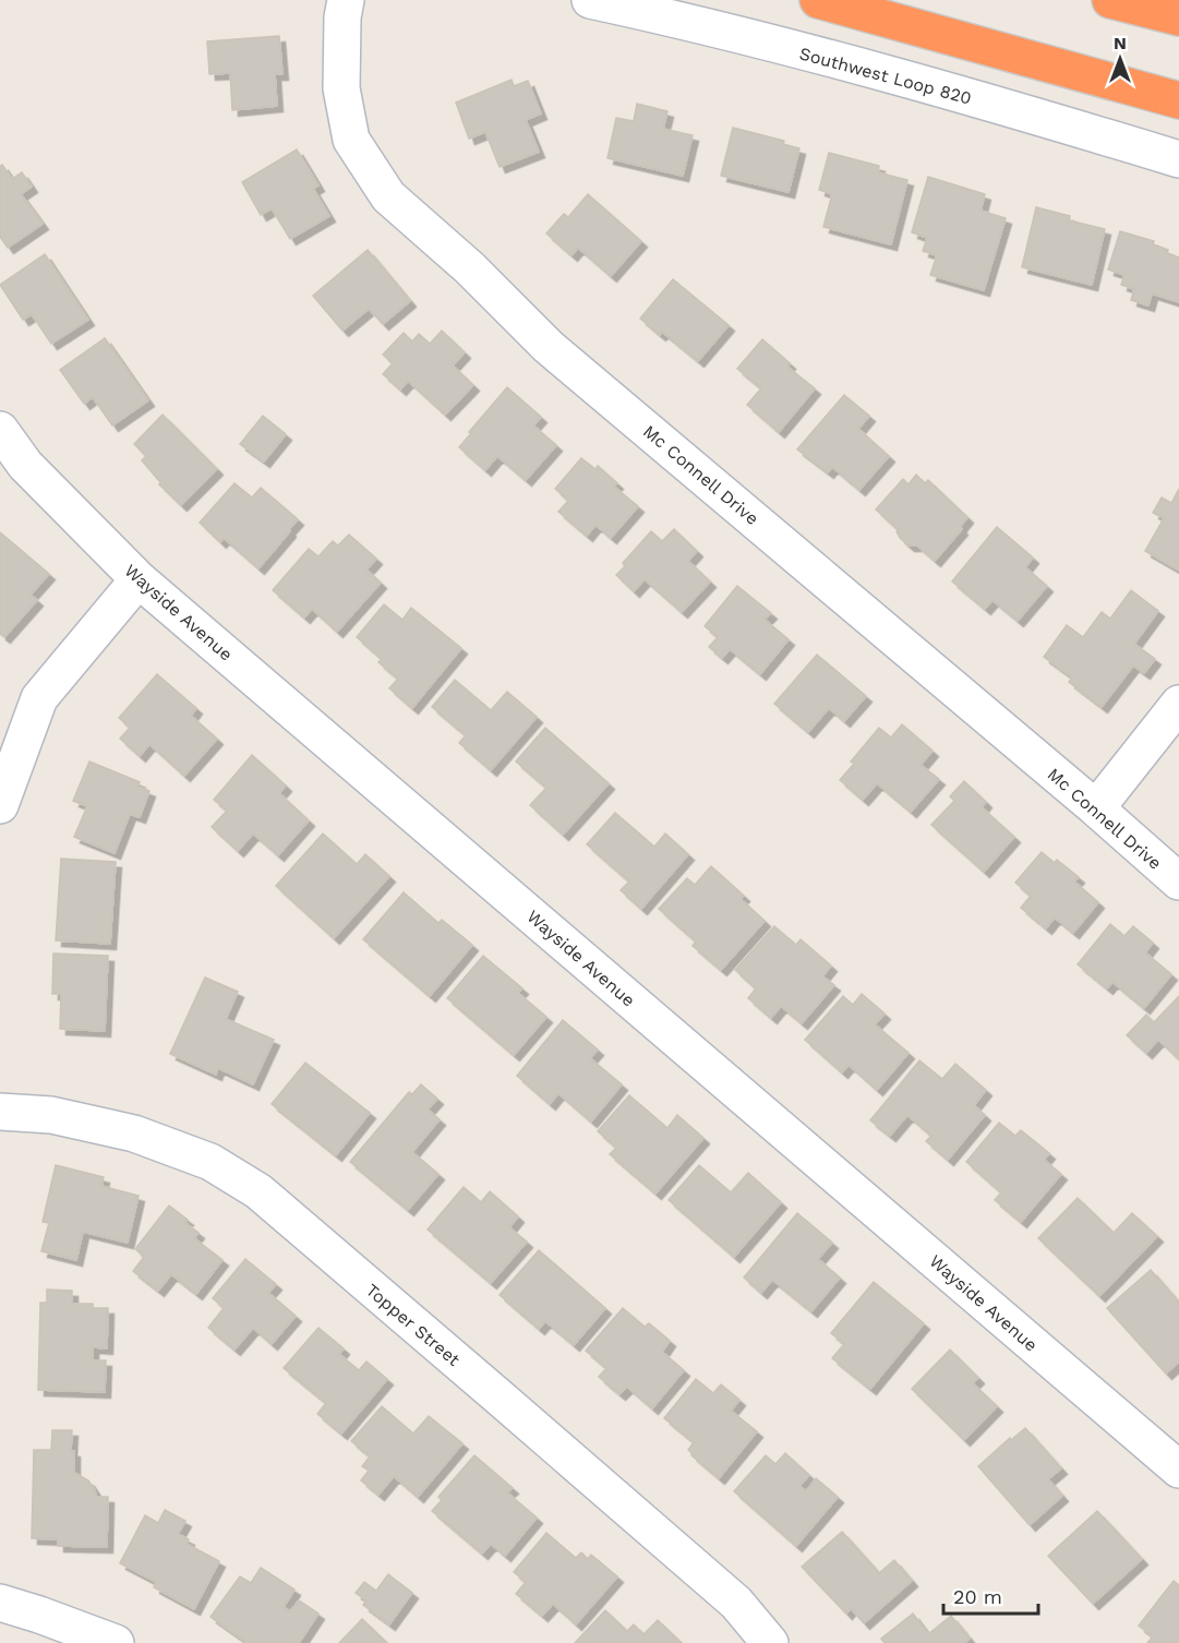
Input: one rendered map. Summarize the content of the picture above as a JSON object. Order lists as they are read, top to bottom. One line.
{"streets":{"street":["Southwest Loop 820","Mc Connell Drive","Wayside Avenue","Topper Street"]},"scale_bar":"20 m","north":"top"}
